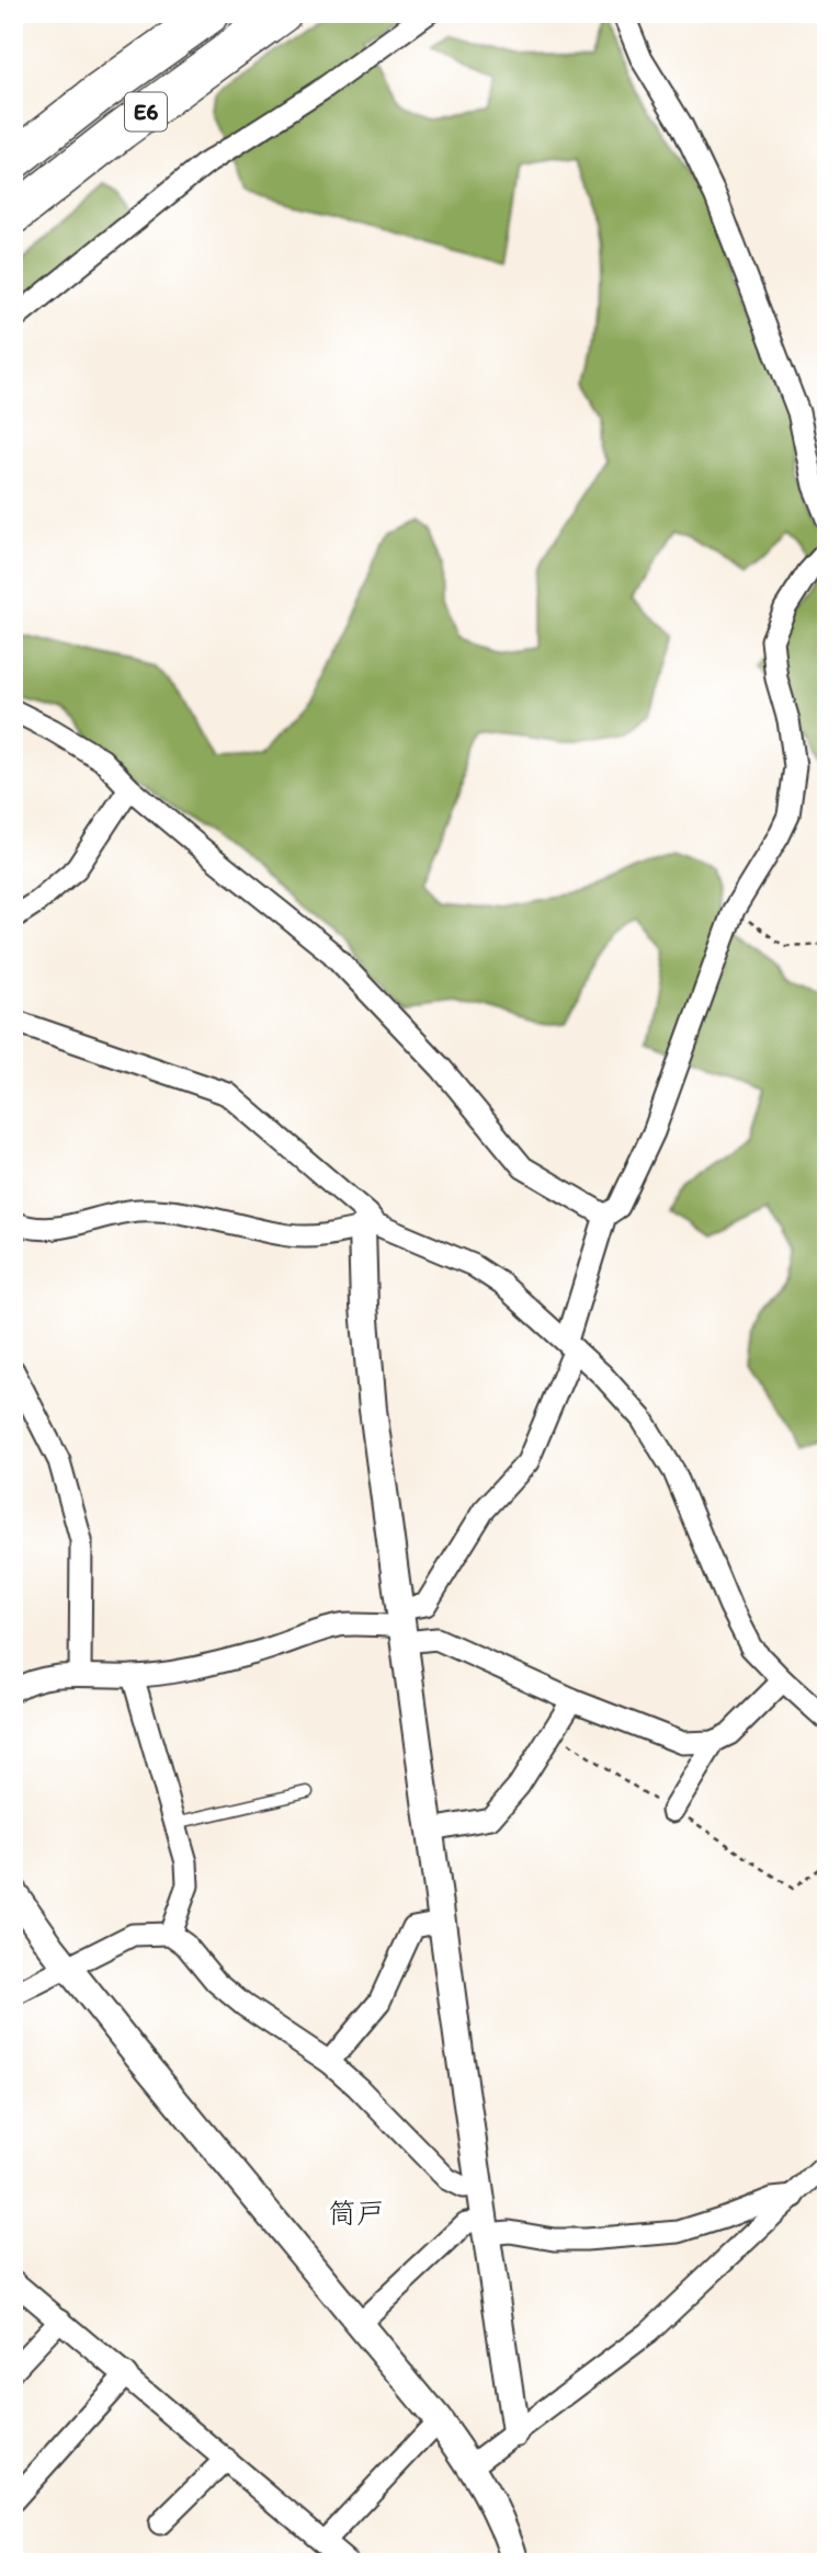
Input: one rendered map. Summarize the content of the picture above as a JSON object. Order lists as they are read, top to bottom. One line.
{"streets":{"highway":["E6"]},"districts":["筒戸"]}
